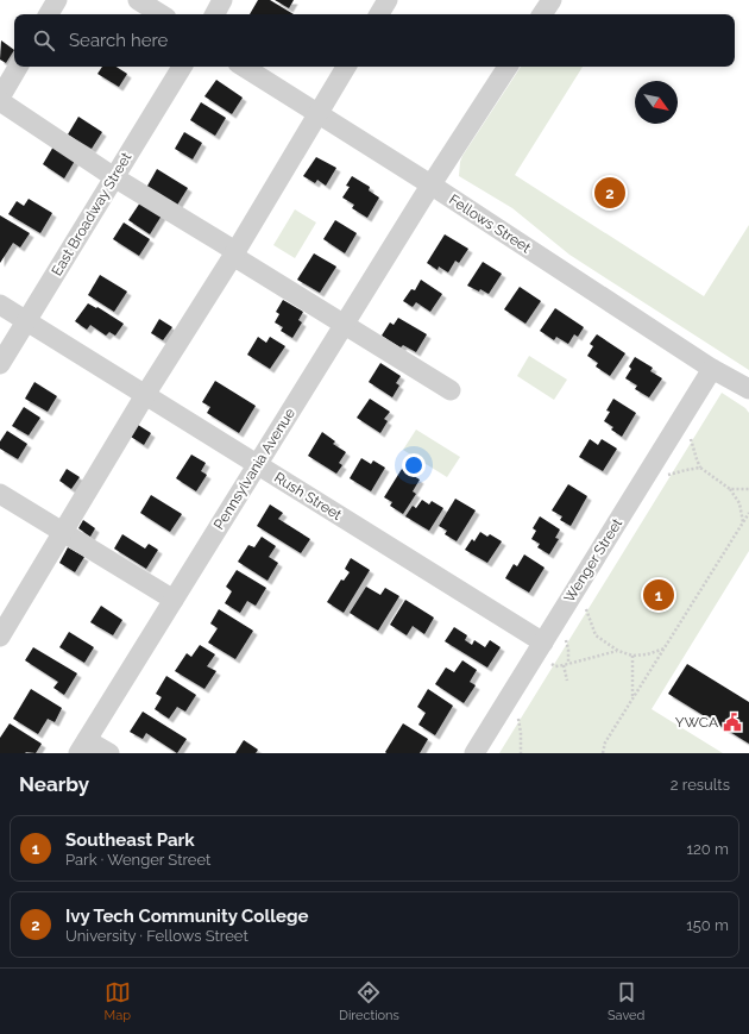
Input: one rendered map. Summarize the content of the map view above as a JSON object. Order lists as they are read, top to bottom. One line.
{"streets":{"street":["East Broadway Street","Fellows Street","Pennsylvania Avenue","Rush Street","Wenger Street"]},"crossings":[["East Broadway Street","Rush Street"],["Fellows Street","Pennsylvania Avenue"],["Fellows Street","Wenger Street"],["Pennsylvania Avenue","Rush Street"],["Rush Street","Wenger Street"]],"places":{"public building":["YWCA"]},"north":"bottom right","page":{"search":"Search here","pins":["2","1"],"heading":["Nearby","2 results"],"list":[{"mark":"1","name":"Southeast Park","note":"Park · Wenger Street","value":"120 m"},{"mark":"2","name":"Ivy Tech Community College","note":"University · Fellows Street","value":"150 m"}],"nav":["Map","Directions","Saved"]}}
